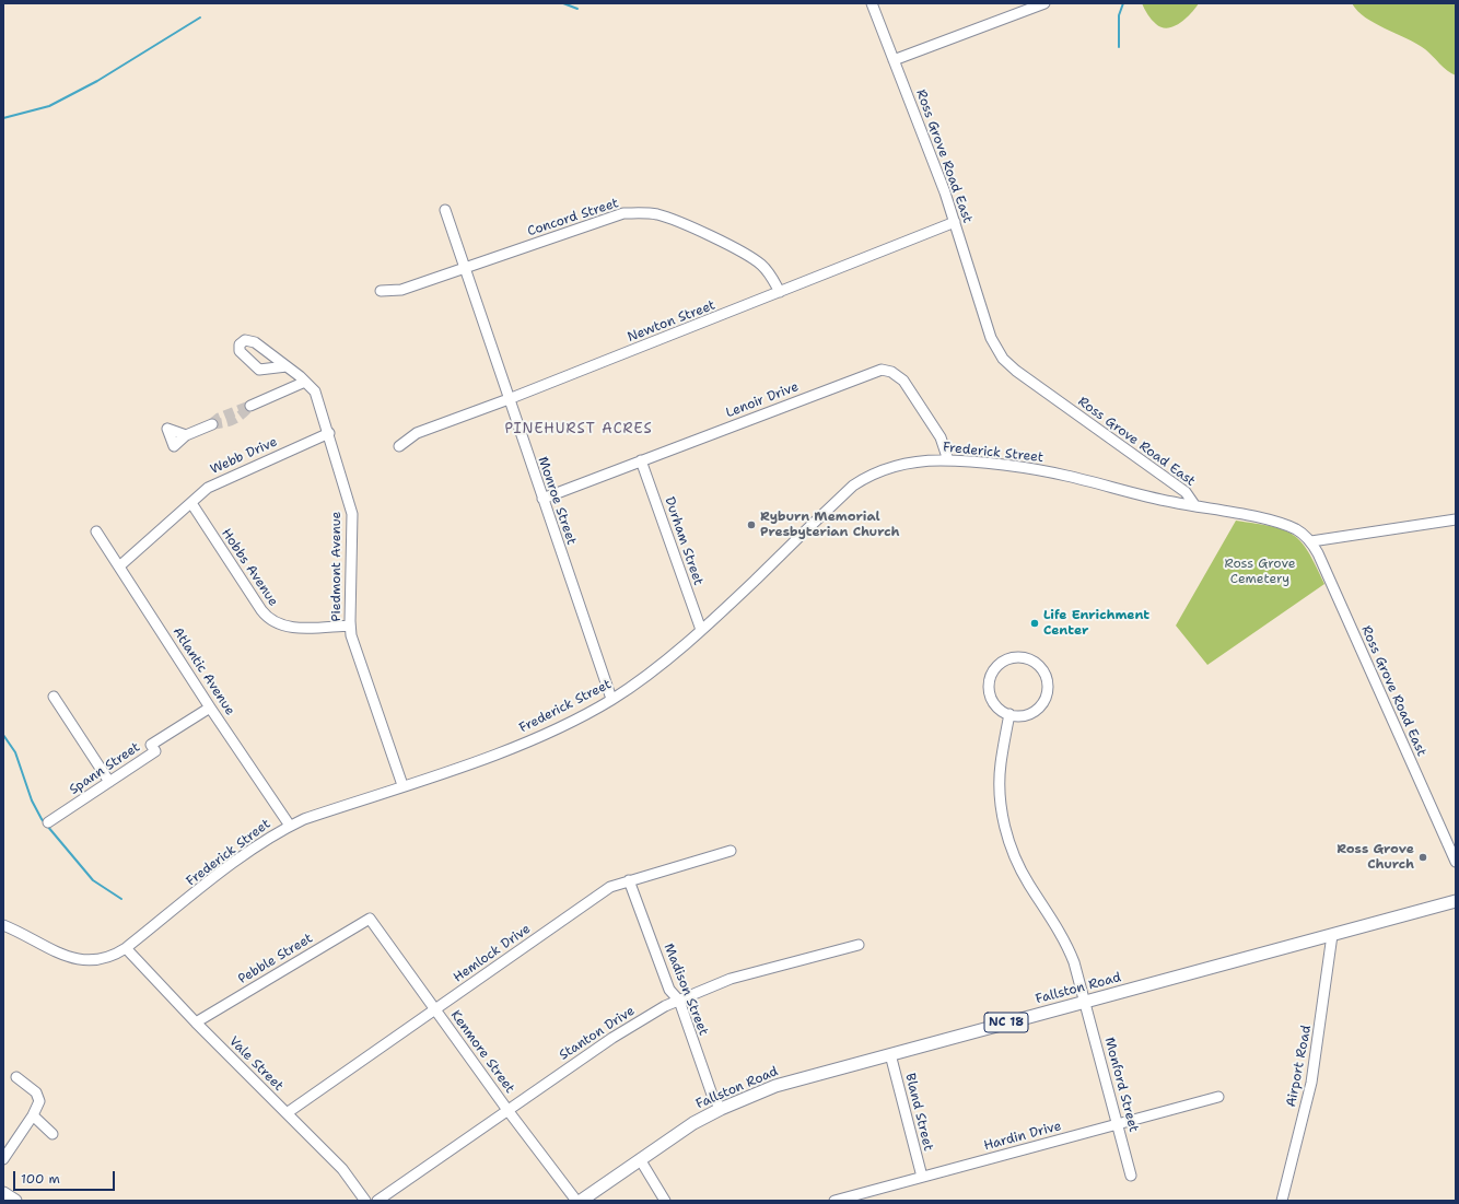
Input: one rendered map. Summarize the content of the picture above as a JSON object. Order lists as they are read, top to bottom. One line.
{"streets":{"main road":["Fallston Road","NC 18"],"street":["Ross Grove Road East","Concord Street","Newton Street","Lenoir Drive","Frederick Street","Webb Drive","Monroe Street","Durham Street","Piedmont Avenue","Hobbs Avenue","Atlantic Avenue","Spann Street","Hemlock Drive","Pebble Street","Madison Street","Stanton Drive","Kenmore Street","Vale Street","Airport Road","Monford Street","Bland Street","Hardin Drive"]},"crossings":[["Ross Grove Road East","Newton Street"],["Ross Grove Road East","Frederick Street"],["Concord Street","Newton Street"],["Concord Street","Monroe Street"],["Newton Street","Monroe Street"],["Lenoir Drive","Frederick Street"],["Lenoir Drive","Monroe Street"],["Lenoir Drive","Durham Street"],["Frederick Street","Monroe Street"],["Frederick Street","Durham Street"],["Frederick Street","Piedmont Avenue"],["Frederick Street","Atlantic Avenue"],["Frederick Street","Vale Street"],["Webb Drive","Piedmont Avenue"],["Webb Drive","Hobbs Avenue"],["Webb Drive","Atlantic Avenue"],["Piedmont Avenue","Hobbs Avenue"],["Atlantic Avenue","Spann Street"],["Hemlock Drive","Madison Street"],["Hemlock Drive","Kenmore Street"],["Hemlock Drive","Vale Street"],["Pebble Street","Kenmore Street"],["Pebble Street","Vale Street"],["Fallston Road","Madison Street"],["Fallston Road","Airport Road"],["Fallston Road","Monford Street"],["Fallston Road","Bland Street"],["Madison Street","Stanton Drive"],["Stanton Drive","Kenmore Street"],["Monford Street","Hardin Drive"],["Bland Street","Hardin Drive"]],"districts":["PINEHURST ACRES"],"parks":["Ross Grove Cemetery"],"places":["Ryburn Memorial Presbyterian Church","Life Enrichment Center","Ross Grove Church"],"scale_bar":"100 m"}
